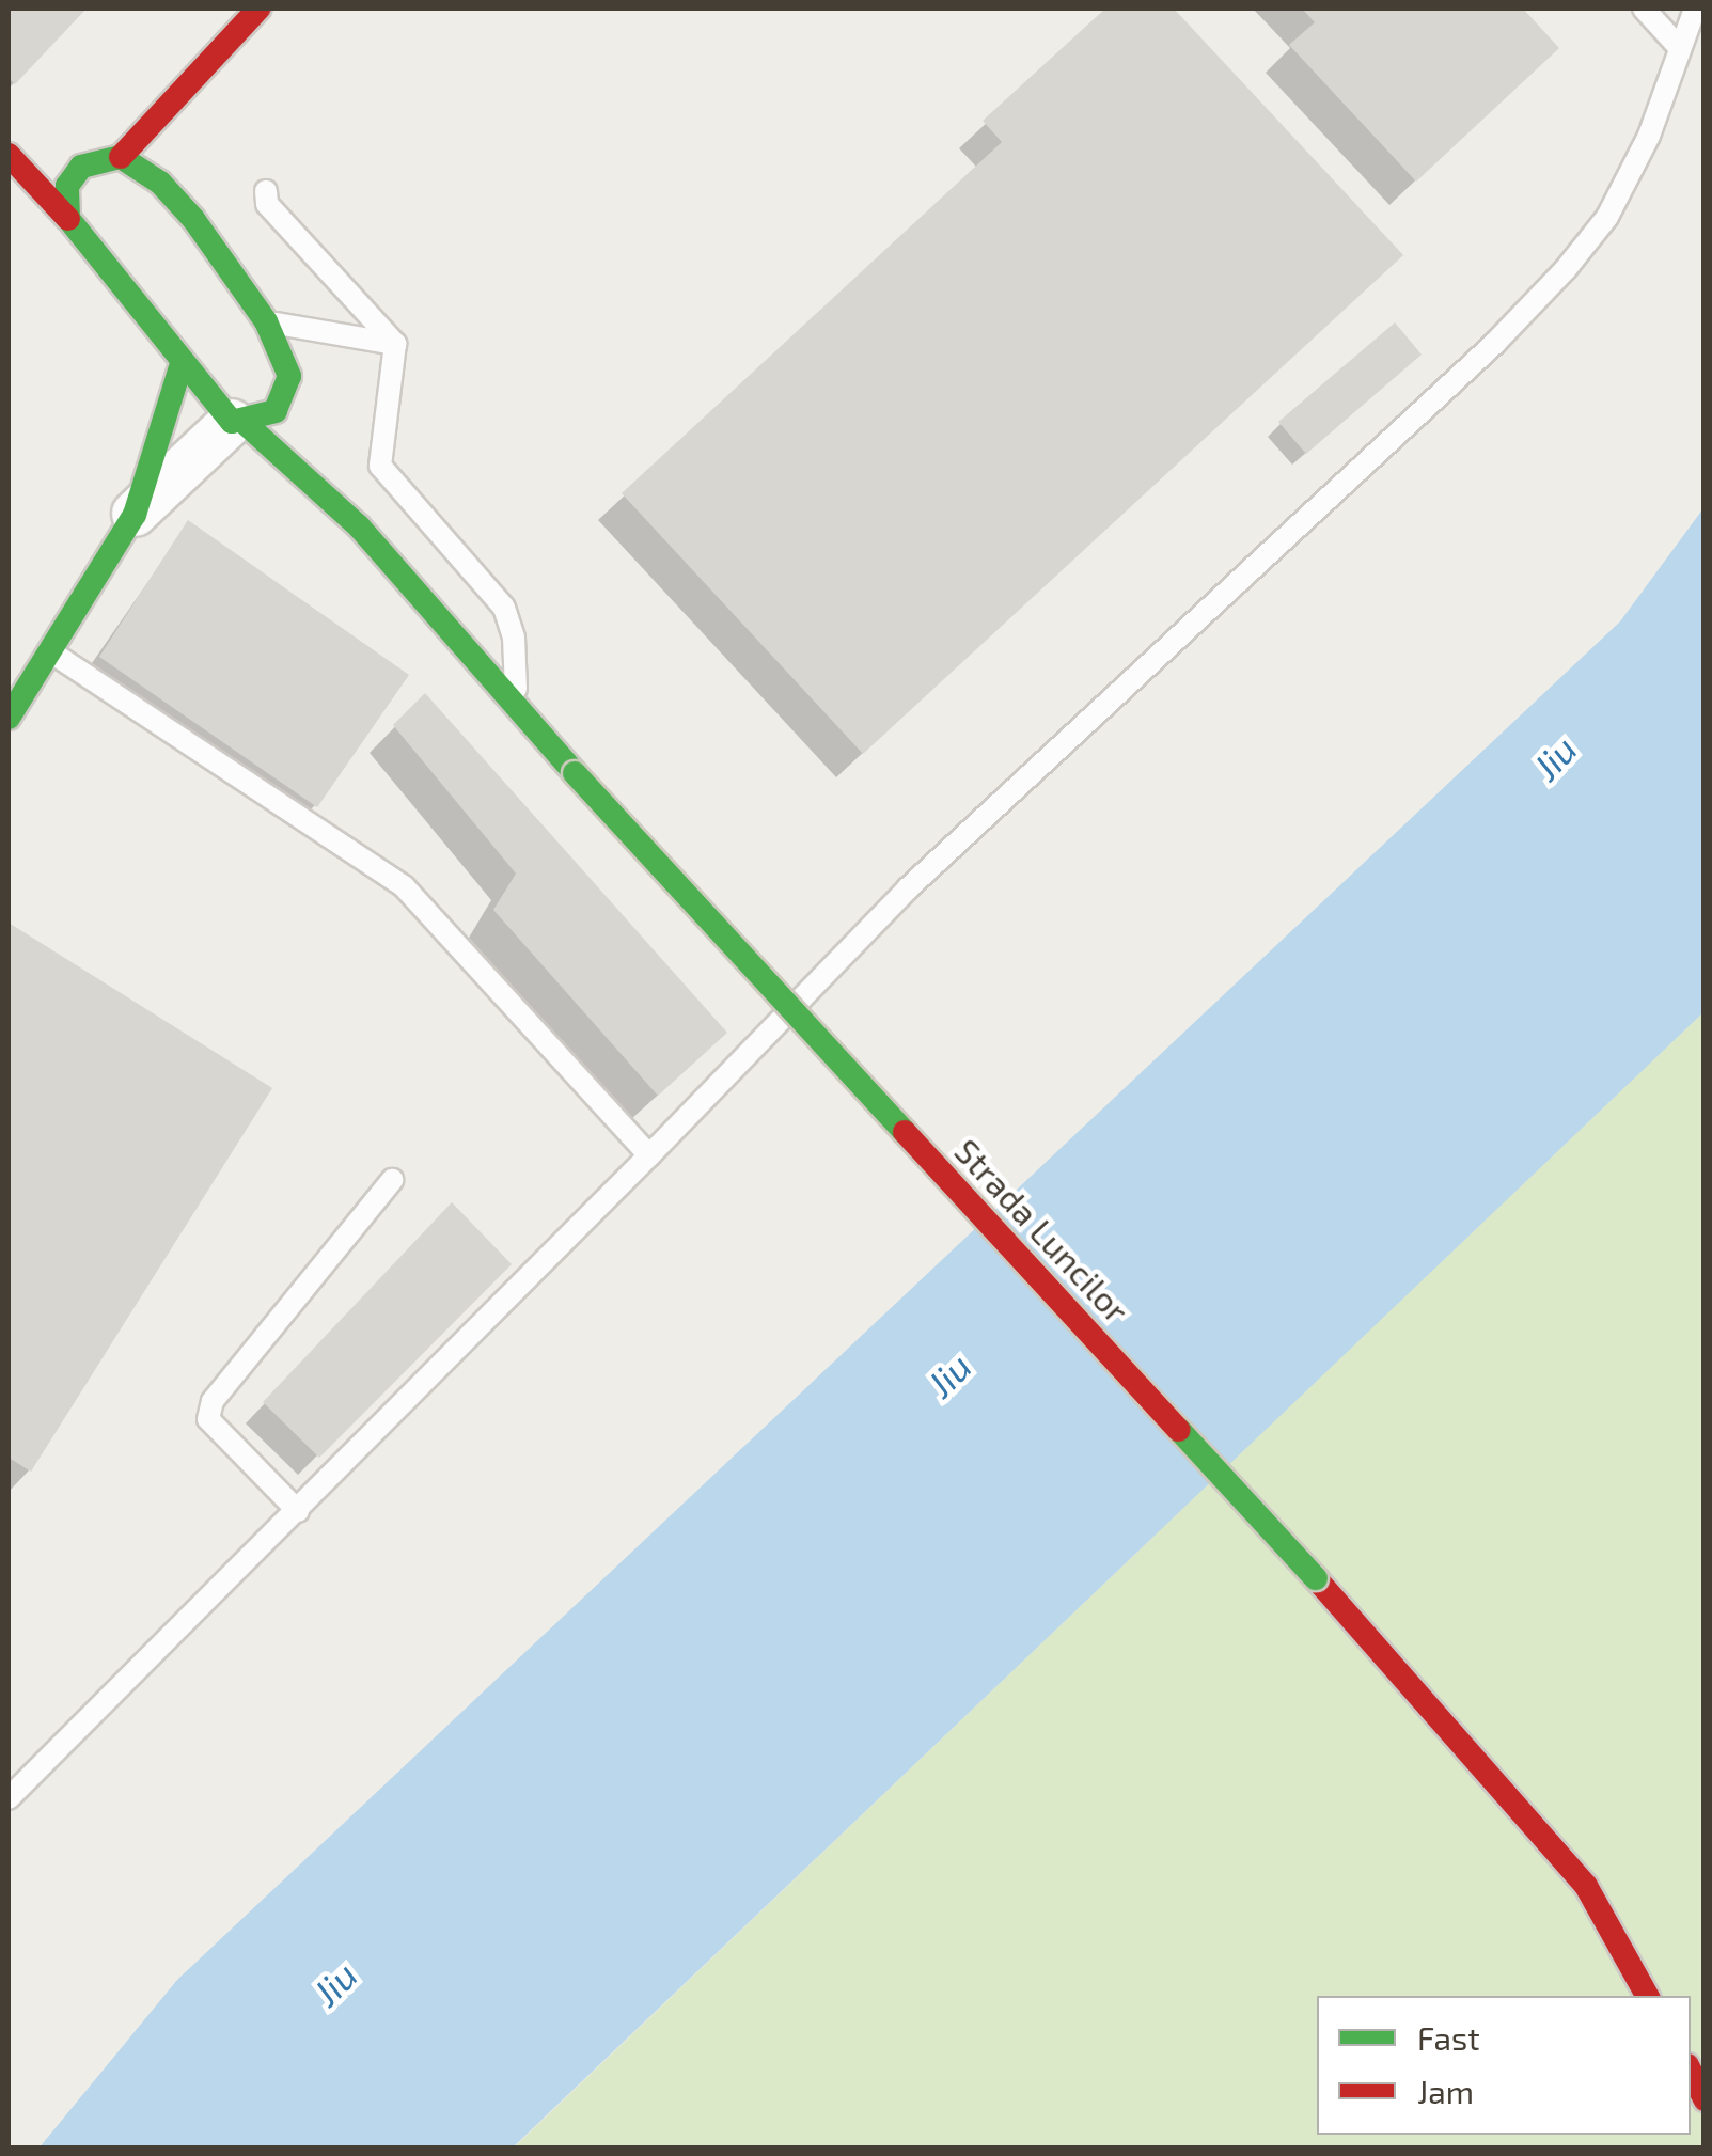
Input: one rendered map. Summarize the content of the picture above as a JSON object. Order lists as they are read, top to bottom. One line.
{"streets":{"main road":["Strada Luncilor"]},"water":["Jiu"],"legend":["Fast","Jam"]}
